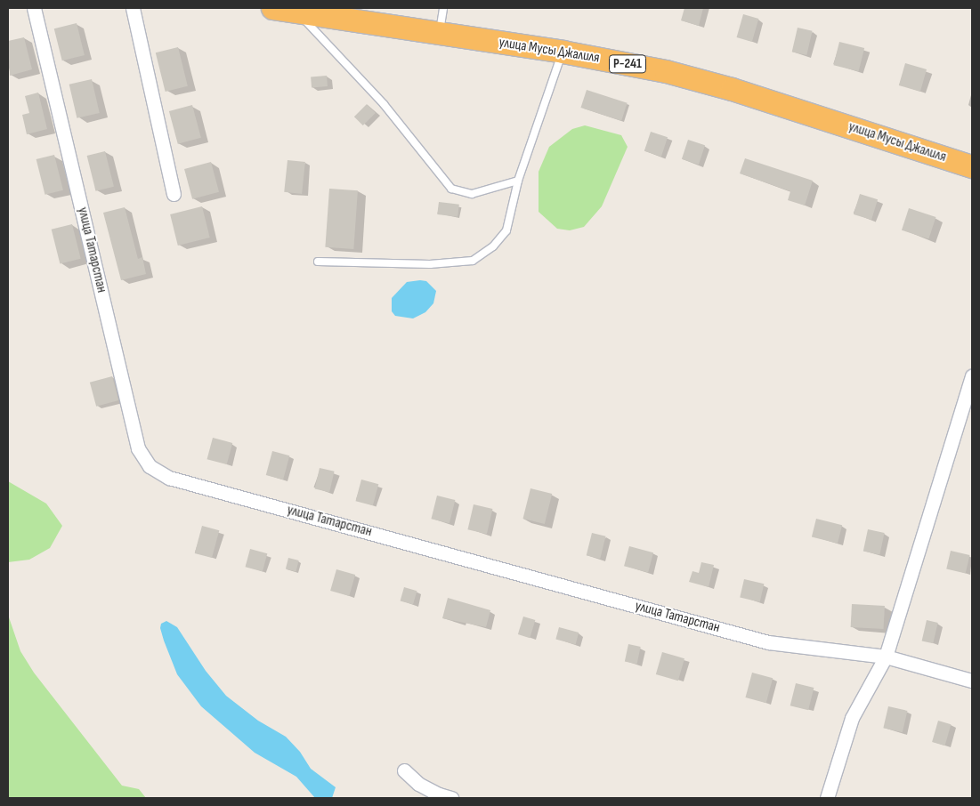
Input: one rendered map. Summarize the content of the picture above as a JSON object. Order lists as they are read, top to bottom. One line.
{"streets":{"highway":["улица Мусы Джалиля","Р-241"],"street":["улица Татарстан"]}}
